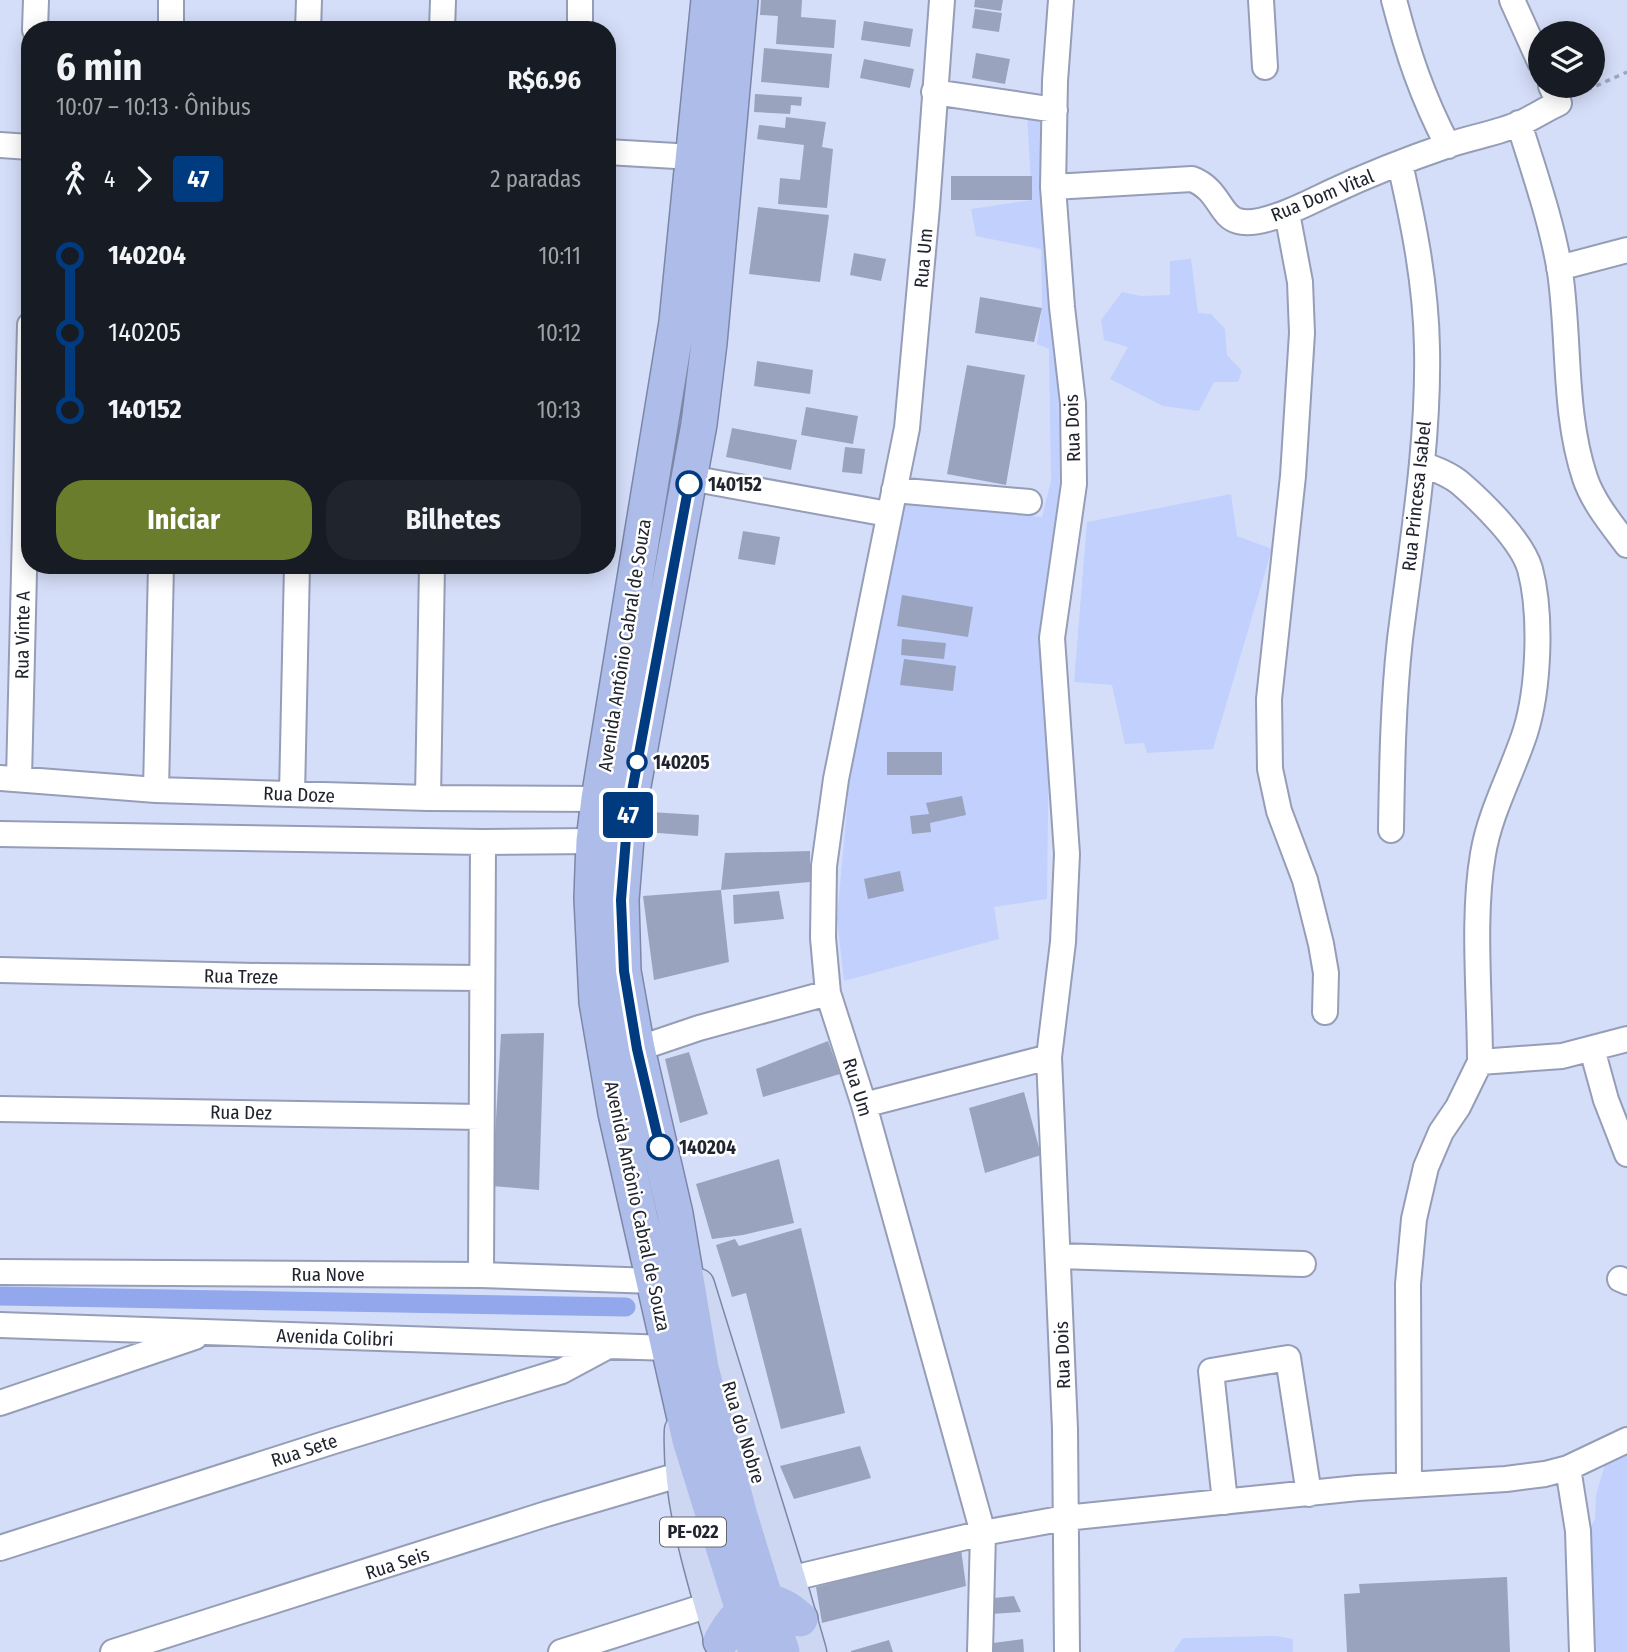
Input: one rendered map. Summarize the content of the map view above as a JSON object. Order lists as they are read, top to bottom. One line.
{"streets":{"highway":["Avenida Antônio Cabral de Souza","PE-022"],"street":["Rua Dom Vital","Rua Um","Rua Dois","Rua Princesa Isabel","Rua Vinte A","Rua Doze","Rua Treze","Rua Dez","Rua Nove","Avenida Colibri","Rua Sete","Rua Seis"]},"crossings":[["Rua Dom Vital","Rua Dois"],["Rua Dom Vital","Rua Princesa Isabel"],["Rua Vinte A","Rua Doze"],["Avenida Antônio Cabral de Souza","Rua Doze"],["Avenida Antônio Cabral de Souza","Rua Nove"],["Avenida Antônio Cabral de Souza","Avenida Colibri"],["Avenida Antônio Cabral de Souza","PE-022"],["Avenida Colibri","Rua Sete"],["PE-022","Rua Seis"]],"places":["140152","140205","140204"],"lines":["bus line 47"],"page":{"on_map":"47","heading":["6 min","10:07 – 10:13 · Ônibus","R$6.96"],"legs":["4","47","2 paradas"],"list":[{"name":"140204","value":"10:11"},{"name":"140205","value":"10:12"},{"name":"140152","value":"10:13"}],"buttons":["Iniciar","Bilhetes"]}}
